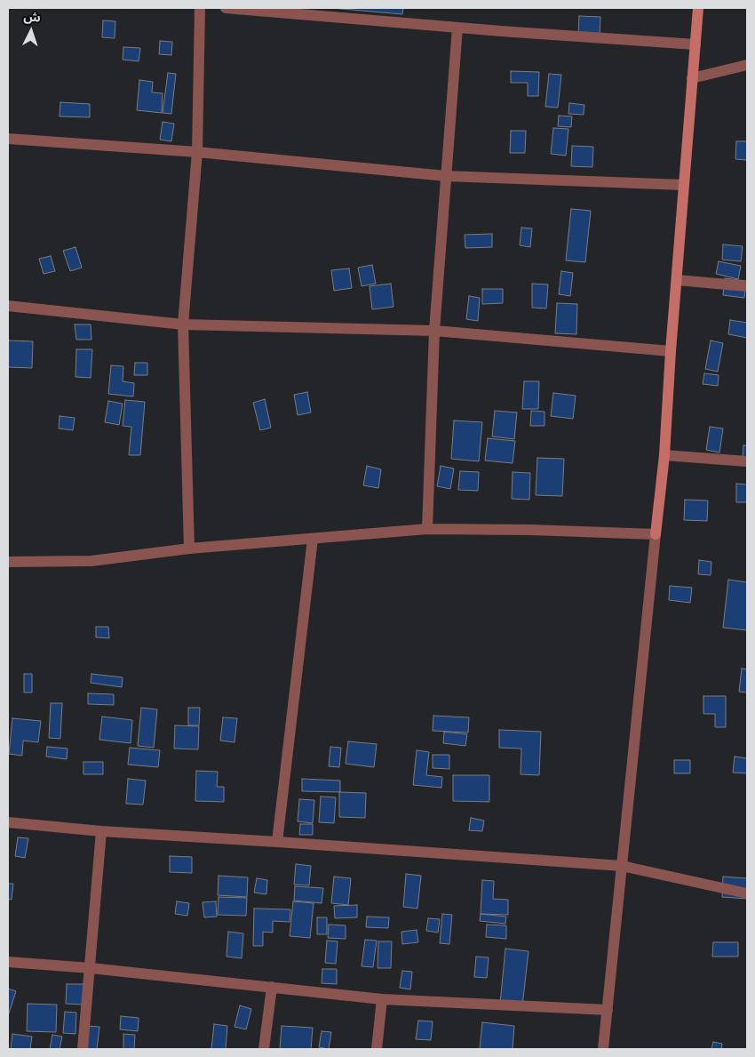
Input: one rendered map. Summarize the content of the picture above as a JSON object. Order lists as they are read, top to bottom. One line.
{"north":"top"}
